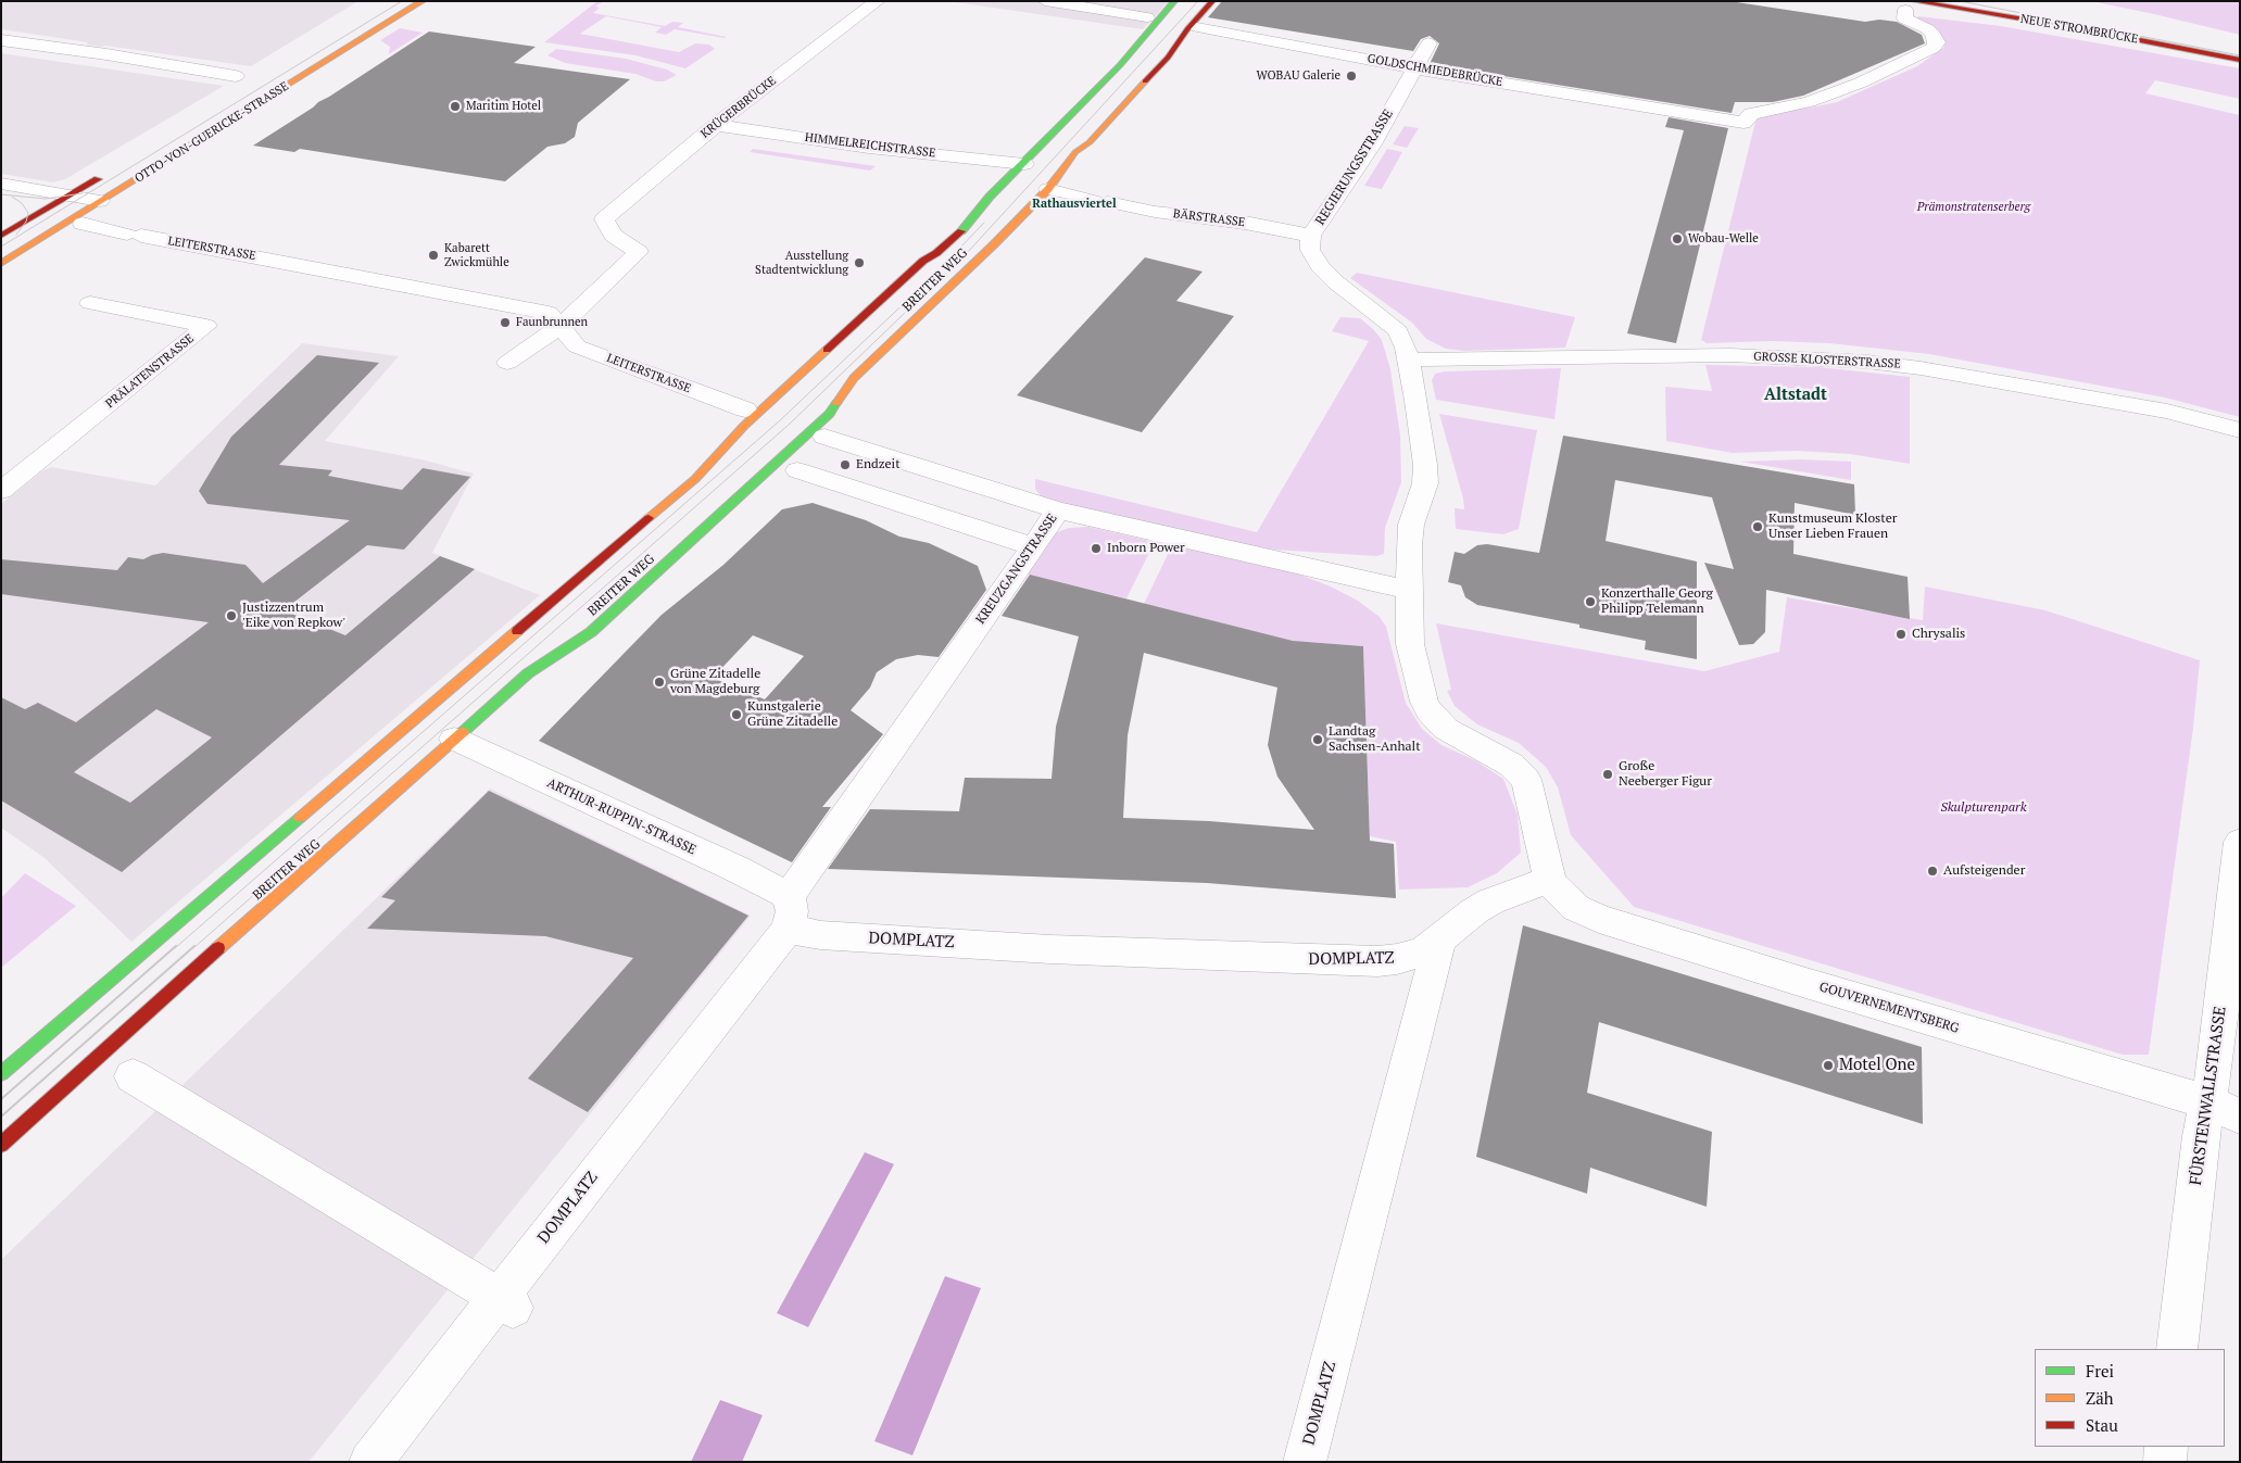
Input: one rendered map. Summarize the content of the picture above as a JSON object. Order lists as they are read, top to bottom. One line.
{"streets":{"street":["NEUE STROMBRÜCKE","GOLDSCHMIEDEBRÜCKE","KRÜGERBRÜCKE","OTTO-VON-GUERICKE-STRASSE","HIMMELREICHSTRASSE","REGIERUNGSSTRASSE","BÄRSTRASSE","LEITERSTRASSE","BREITER WEG","GROSSE KLOSTERSTRASSE","PRÄLATENSTRASSE","KREUZGANGSTRASSE","ARTHUR-RUPPIN-STRASSE","DOMPLATZ","GOUVERNEMENTSBERG","FÜRSTENWALLSTRASSE"]},"crossings":[["NEUE STROMBRÜCKE","GOLDSCHMIEDEBRÜCKE"],["GOLDSCHMIEDEBRÜCKE","REGIERUNGSSTRASSE"],["KRÜGERBRÜCKE","HIMMELREICHSTRASSE"],["KRÜGERBRÜCKE","LEITERSTRASSE"],["OTTO-VON-GUERICKE-STRASSE","LEITERSTRASSE"],["HIMMELREICHSTRASSE","BREITER WEG"],["REGIERUNGSSTRASSE","BÄRSTRASSE"],["REGIERUNGSSTRASSE","GROSSE KLOSTERSTRASSE"],["REGIERUNGSSTRASSE","KREUZGANGSTRASSE"],["REGIERUNGSSTRASSE","GOUVERNEMENTSBERG"],["BÄRSTRASSE","BREITER WEG"],["BREITER WEG","ARTHUR-RUPPIN-STRASSE"],["KREUZGANGSTRASSE","ARTHUR-RUPPIN-STRASSE"],["KREUZGANGSTRASSE","DOMPLATZ"],["ARTHUR-RUPPIN-STRASSE","DOMPLATZ"],["GOUVERNEMENTSBERG","FÜRSTENWALLSTRASSE"]],"districts":["Rathausviertel","Altstadt"],"parks":["Prämonstratenserberg","Skulpturenpark"],"places":["WOBAU Galerie","Maritim Hotel","Wobau-Welle","Kabarett Zwickmühle","Ausstellung Stadtentwicklung","Faunbrunnen","Endzeit","Kunstmuseum Kloster Unser Lieben Frauen","Inborn Power","Konzerthalle Georg Philipp Telemann","Justizzentrum 'Eike von Repkow'","Chrysalis","Grüne Zitadelle von Magdeburg","Kunstgalerie Grüne Zitadelle","Landtag Sachsen-Anhalt","Große Neeberger Figur","Aufsteigender","Motel One"],"legend":["Frei","Zäh","Stau"]}
